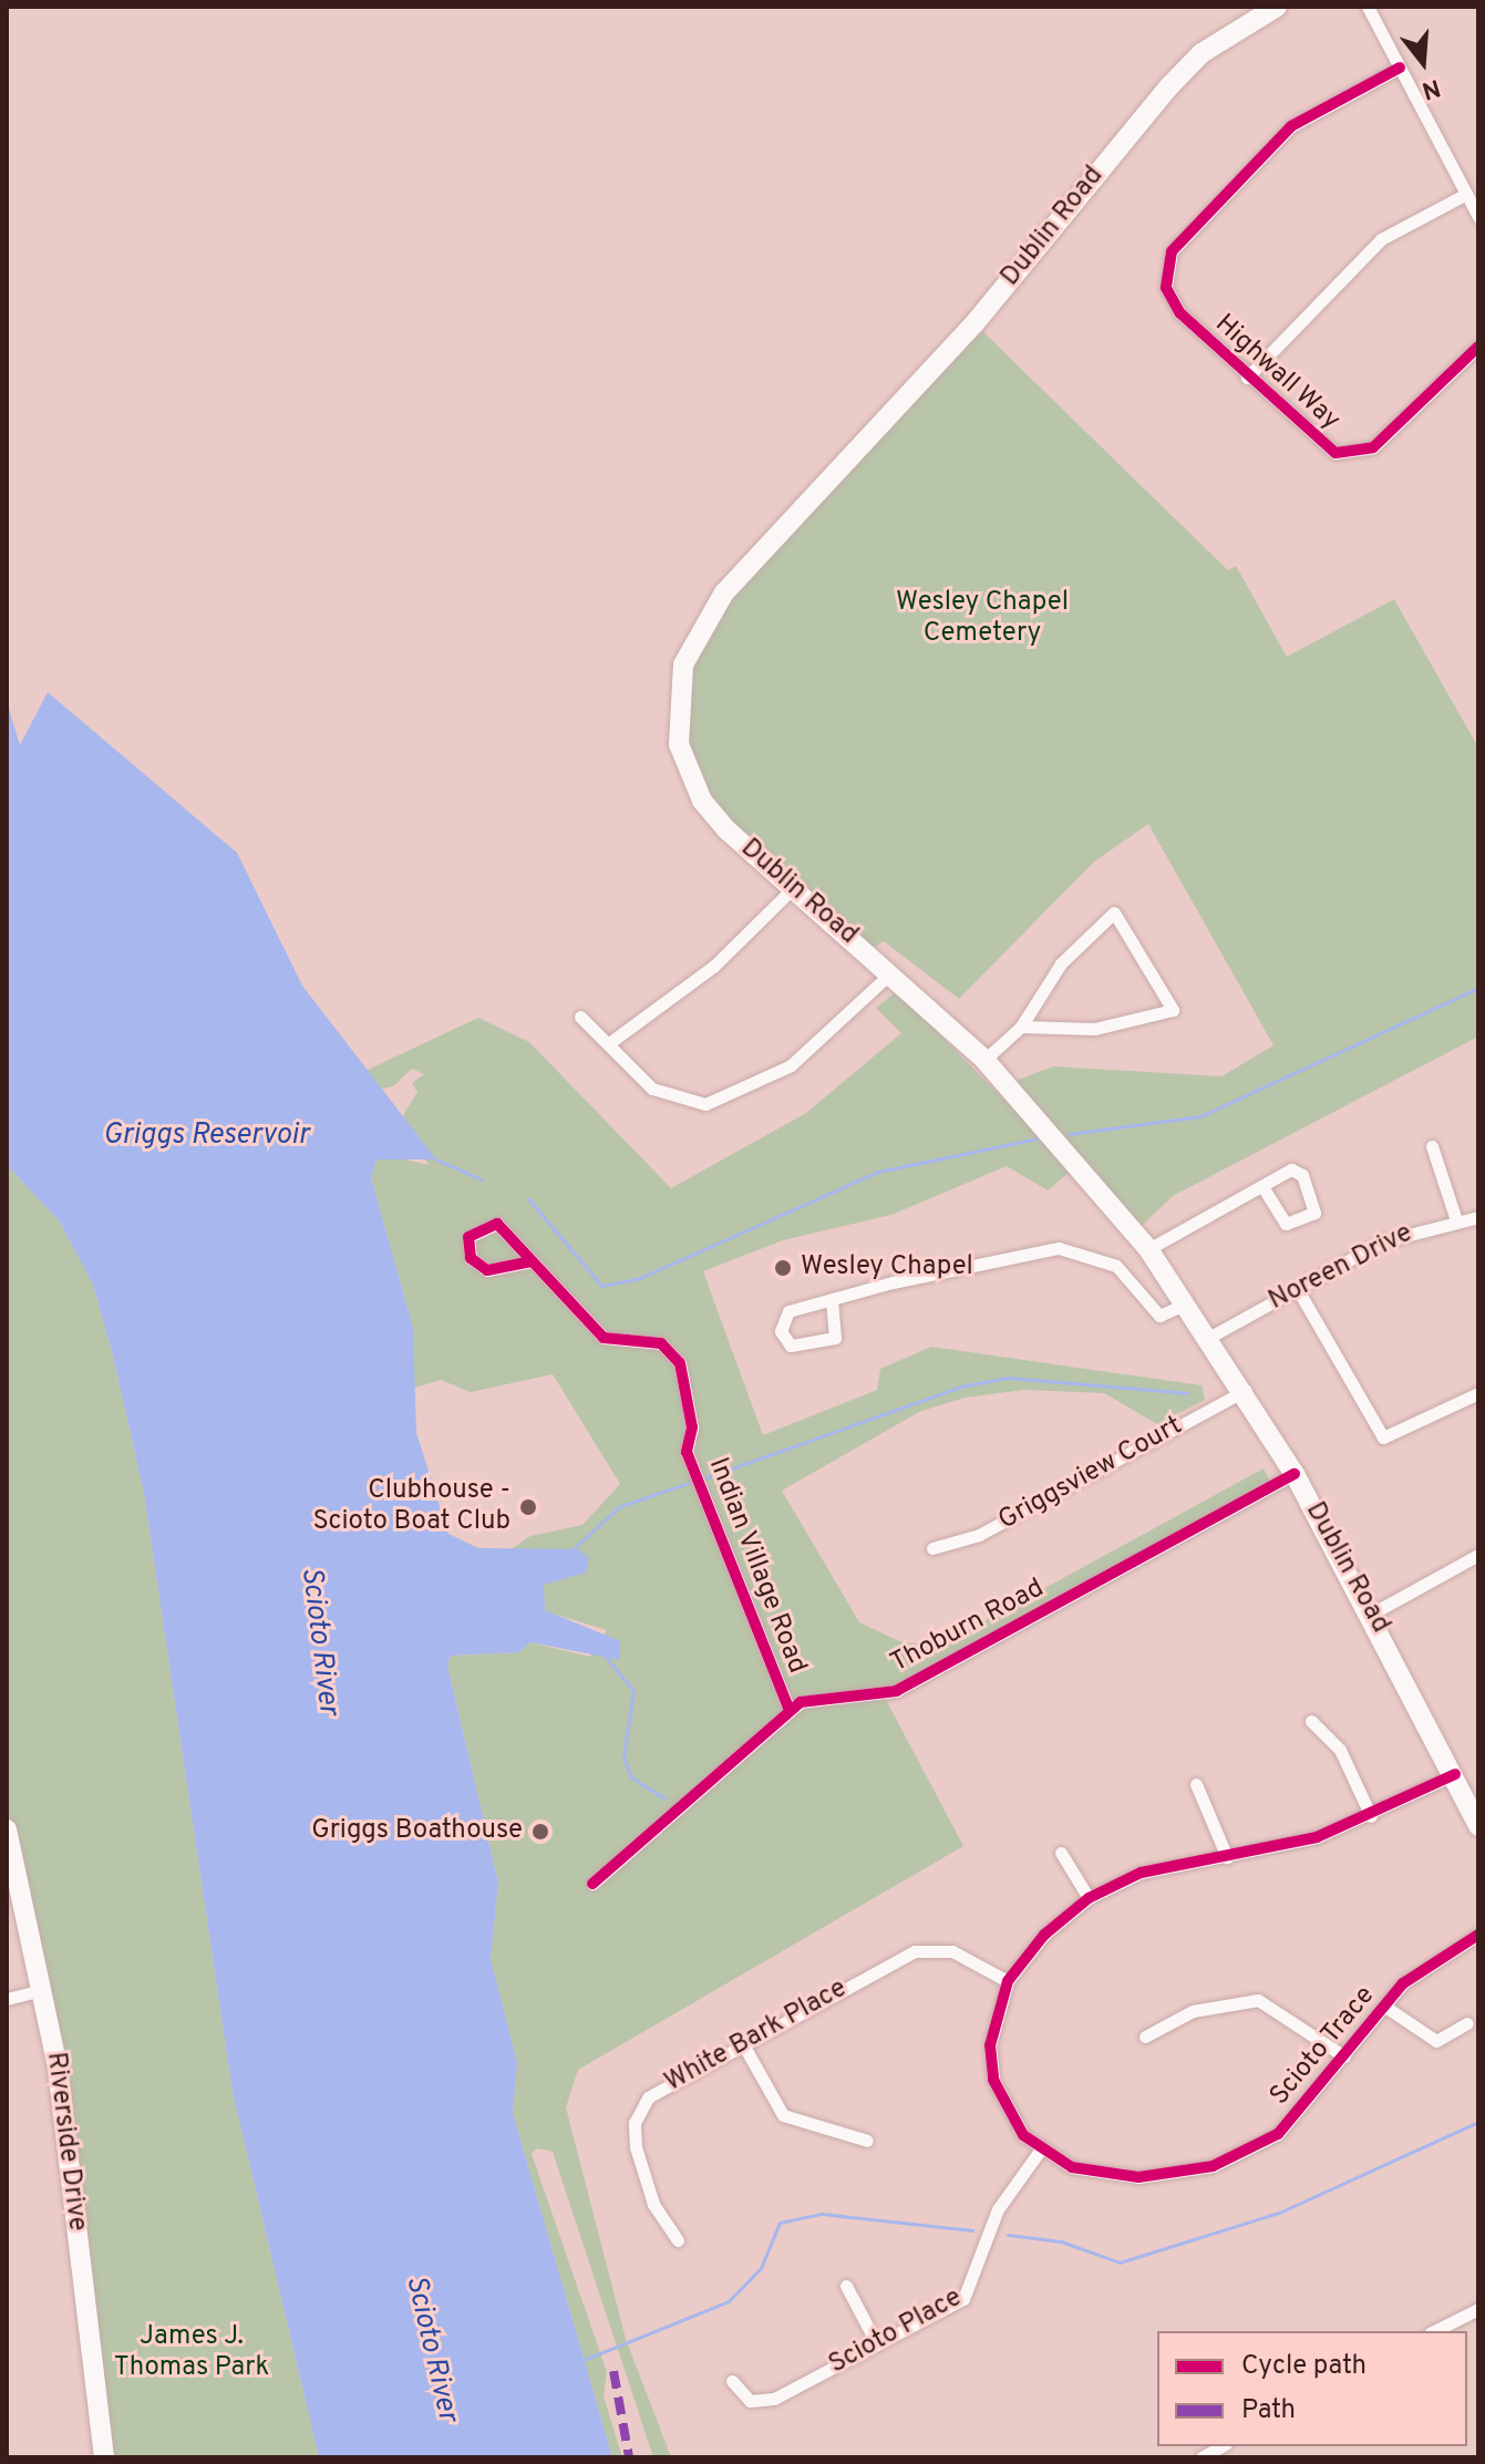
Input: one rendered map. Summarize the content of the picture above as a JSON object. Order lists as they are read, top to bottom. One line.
{"streets":{"main road":["Dublin Road","Riverside Drive"],"street":["Highwall Way","Noreen Drive","Griggsview Court","Indian Village Road","Thoburn Road","White Bark Place","Scioto Trace","Scioto Place"]},"crossings":[["Dublin Road","Noreen Drive"],["Dublin Road","Griggsview Court"],["Dublin Road","Thoburn Road"],["Indian Village Road","Thoburn Road"],["Scioto Trace","Scioto Place"]],"water":["Griggs Reservoir","Scioto River"],"parks":["Wesley Chapel Cemetery","James J. Thomas Park"],"places":["Wesley Chapel","Clubhouse - Scioto Boat Club","Griggs Boathouse"],"legend":["Cycle path","Path"],"north":"bottom"}
